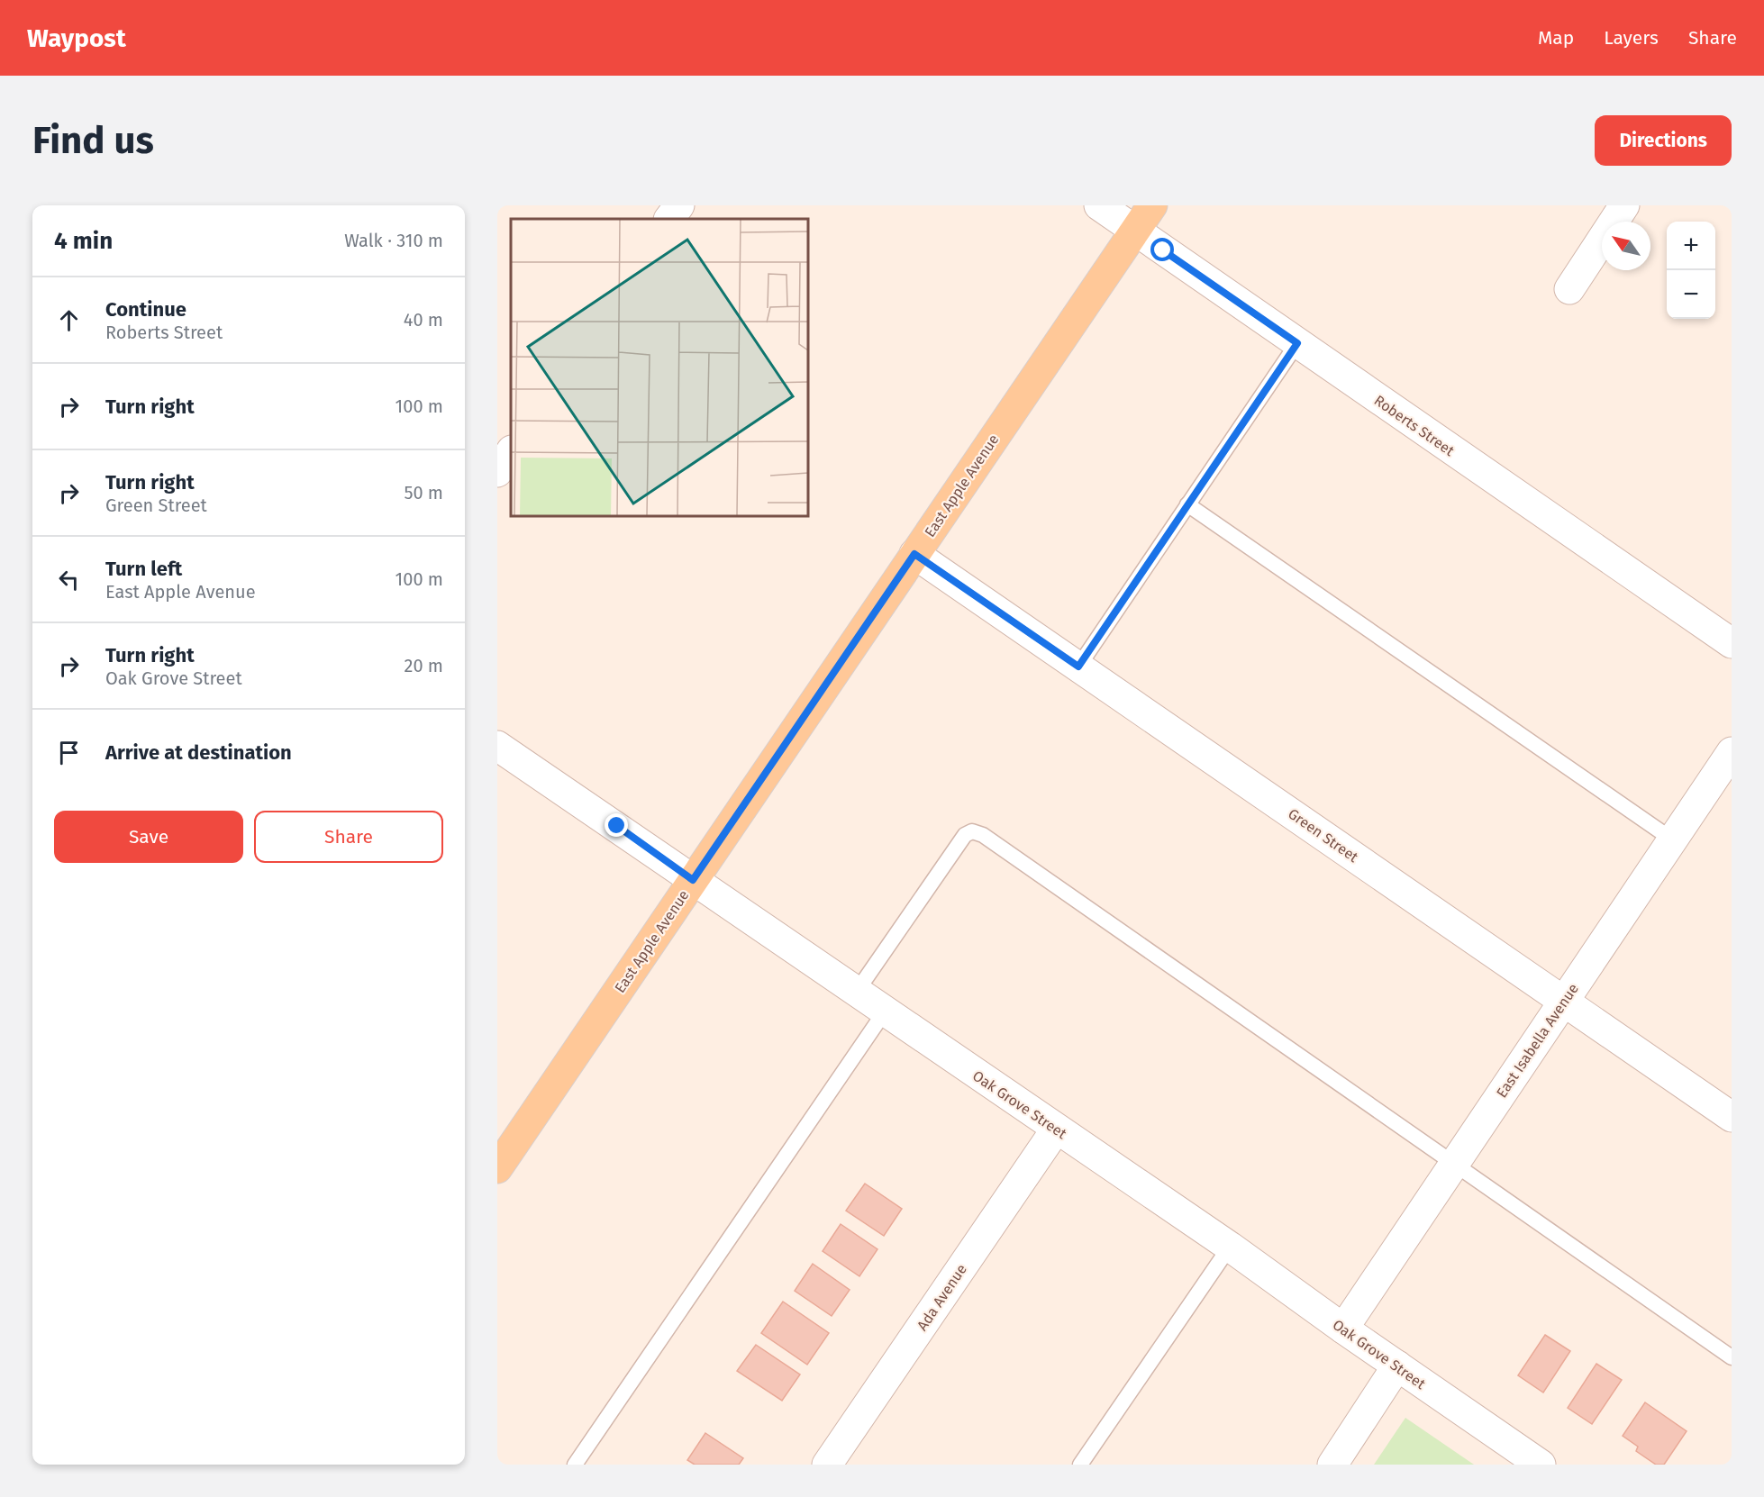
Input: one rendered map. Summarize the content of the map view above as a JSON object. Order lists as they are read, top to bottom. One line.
{"streets":{"main road":["East Apple Avenue"],"street":["Roberts Street","Green Street","East Isabella Avenue","Oak Grove Street","Ada Avenue"]},"crossings":[["Roberts Street","East Apple Avenue"],["East Apple Avenue","Green Street"],["East Apple Avenue","Oak Grove Street"],["Green Street","East Isabella Avenue"],["East Isabella Avenue","Oak Grove Street"],["Oak Grove Street","Ada Avenue"]],"north":"top left","page":{"header":"Waypost","nav":["Map","Layers","Share"],"buttons":["Directions",["Save","Share"]],"title":"Find us","heading":["4 min","Walk · 310 m"],"map_buttons":["+","−"],"list":[["Continue","Roberts Street","40 m"],["Turn right","100 m"],["Turn right","Green Street","50 m"],["Turn left","East Apple Avenue","100 m"],["Turn right","Oak Grove Street","20 m"],"Arrive at destination"]}}
